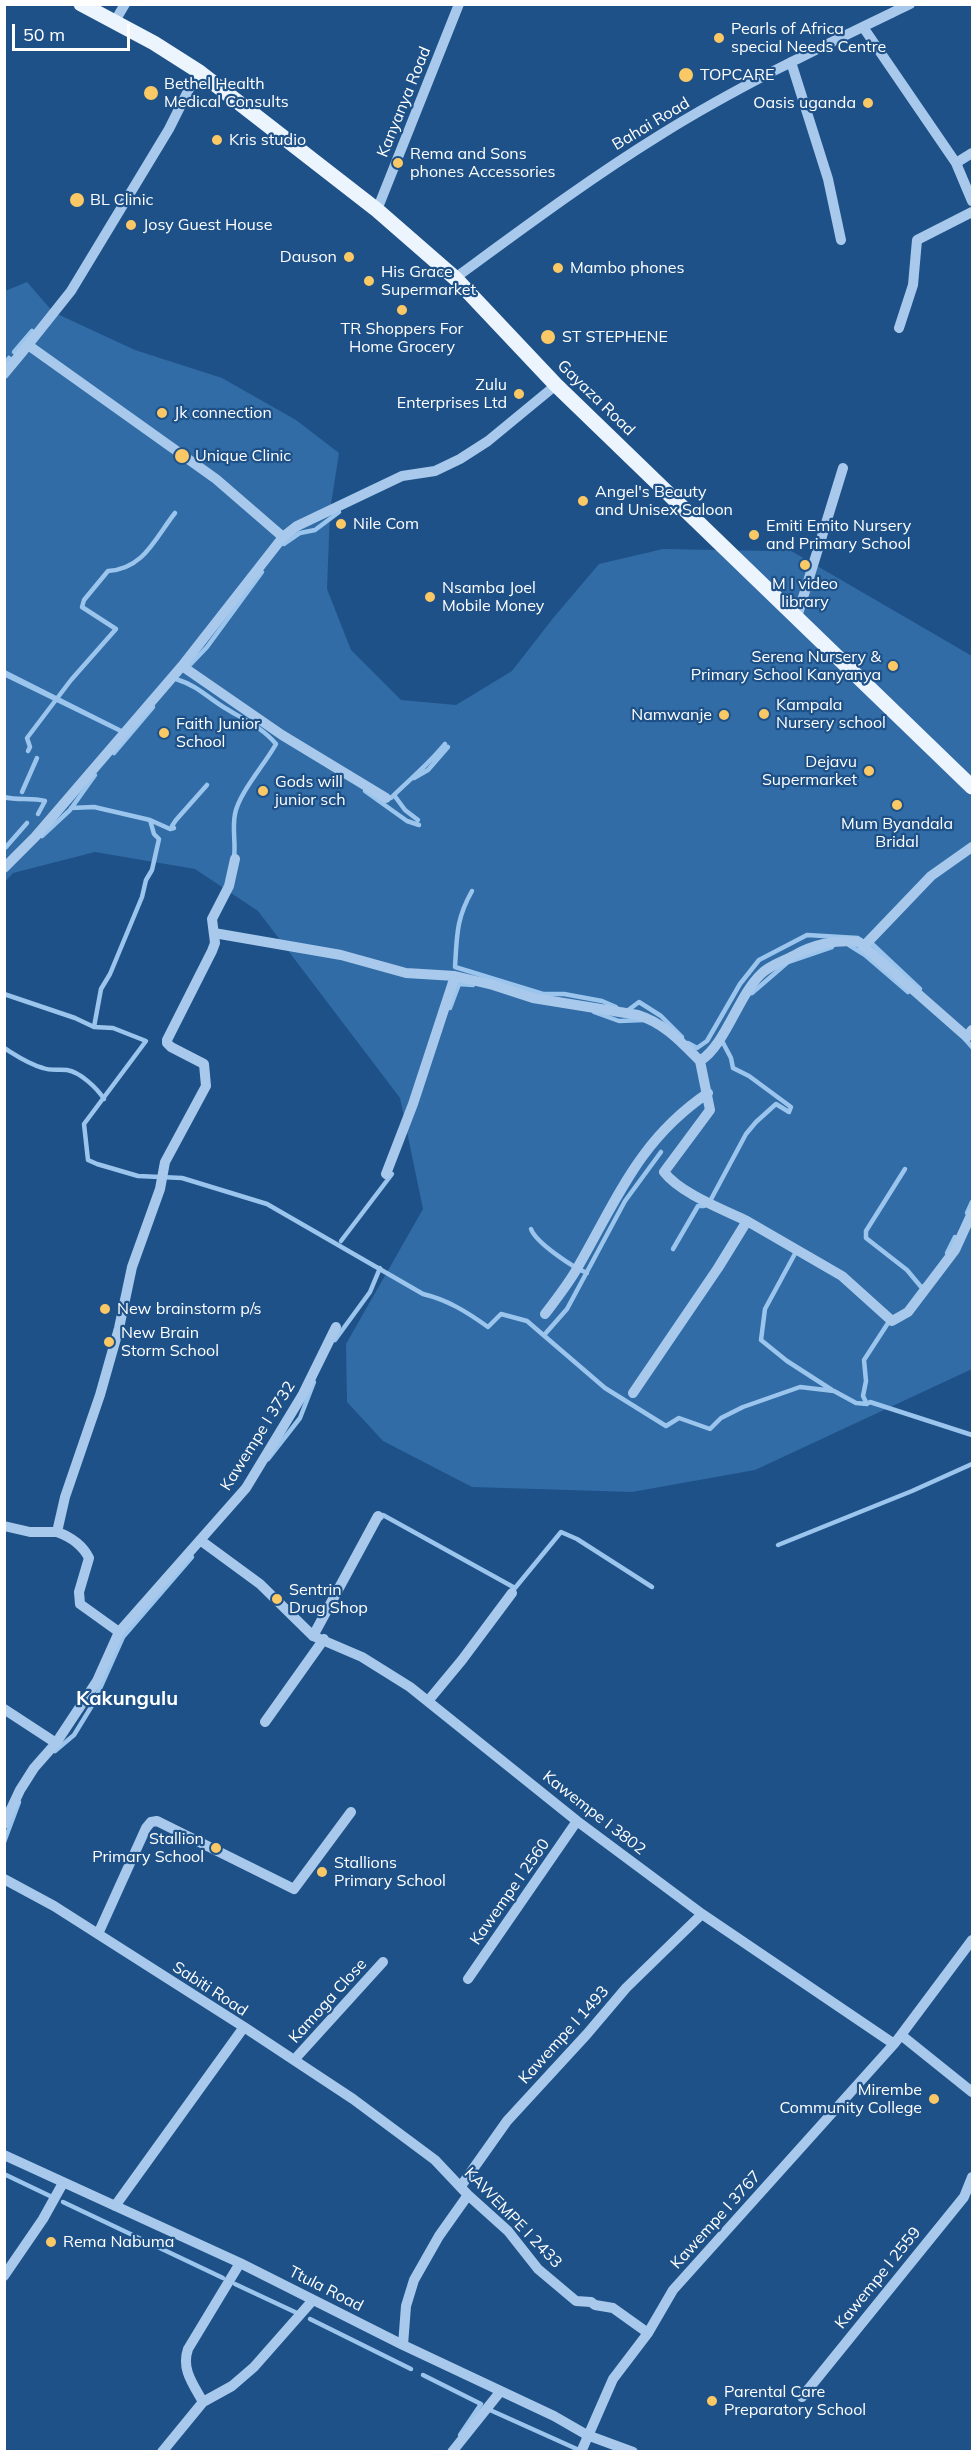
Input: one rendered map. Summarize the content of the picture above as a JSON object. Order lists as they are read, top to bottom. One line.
{"streets":{"main road":["Gayaza Road"],"street":["Kanyanya Road","Bahai Road","Kawempe I 3732","Kawempe I 3802","Kawempe I 2560","Sabiti Road","Kamoga Close","Kawempe I 1493","KAWEMPE I 2433","Kawempe I 3767","Kawempe I 2559","Ttula Road"]},"crossings":[["Kanyanya Road","Gayaza Road"],["Bahai Road","Gayaza Road"],["Kawempe I 3732","Kawempe I 3802"],["Kawempe I 3802","Kawempe I 2560"],["Kawempe I 3802","Kawempe I 1493"],["Kawempe I 3802","Kawempe I 3767"],["Sabiti Road","KAWEMPE I 2433"],["Sabiti Road","Ttula Road"],["Kamoga Close","KAWEMPE I 2433"],["Kawempe I 1493","KAWEMPE I 2433"],["KAWEMPE I 2433","Kawempe I 3767"],["Kawempe I 3767","Ttula Road"]],"districts":["Kakungulu"],"places":["Pearls of Africa special Needs Centre","TOPCARE","Bethel Health Medical Consults","Oasis uganda","Kris studio","Rema and Sons phones Accessories","BL Clinic","Josy Guest House","Dauson","Mambo phones","His Grace Supermarket","TR Shoppers For Home Grocery","ST STEPHENE","Zulu Enterprises Ltd","Jk connection","Unique Clinic","Angel's Beauty and Unisex Saloon","Nile Com","Emiti Emito Nursery and Primary School","M I video library","Nsamba Joel Mobile Money","Serena Nursery & Primary School Kanyanya","Kampala Nursery school","Namwanje","Faith Junior School","Dejavu Supermarket","Gods will junior sch","Mum Byandala Bridal","New brainstorm p/s","New Brain Storm School","Sentrin Drug Shop","Stallion Primary School","Stallions Primary School","Mirembe Community College","Rema Nabuma","Parental Care Preparatory School"],"scale_bar":"50 m"}
